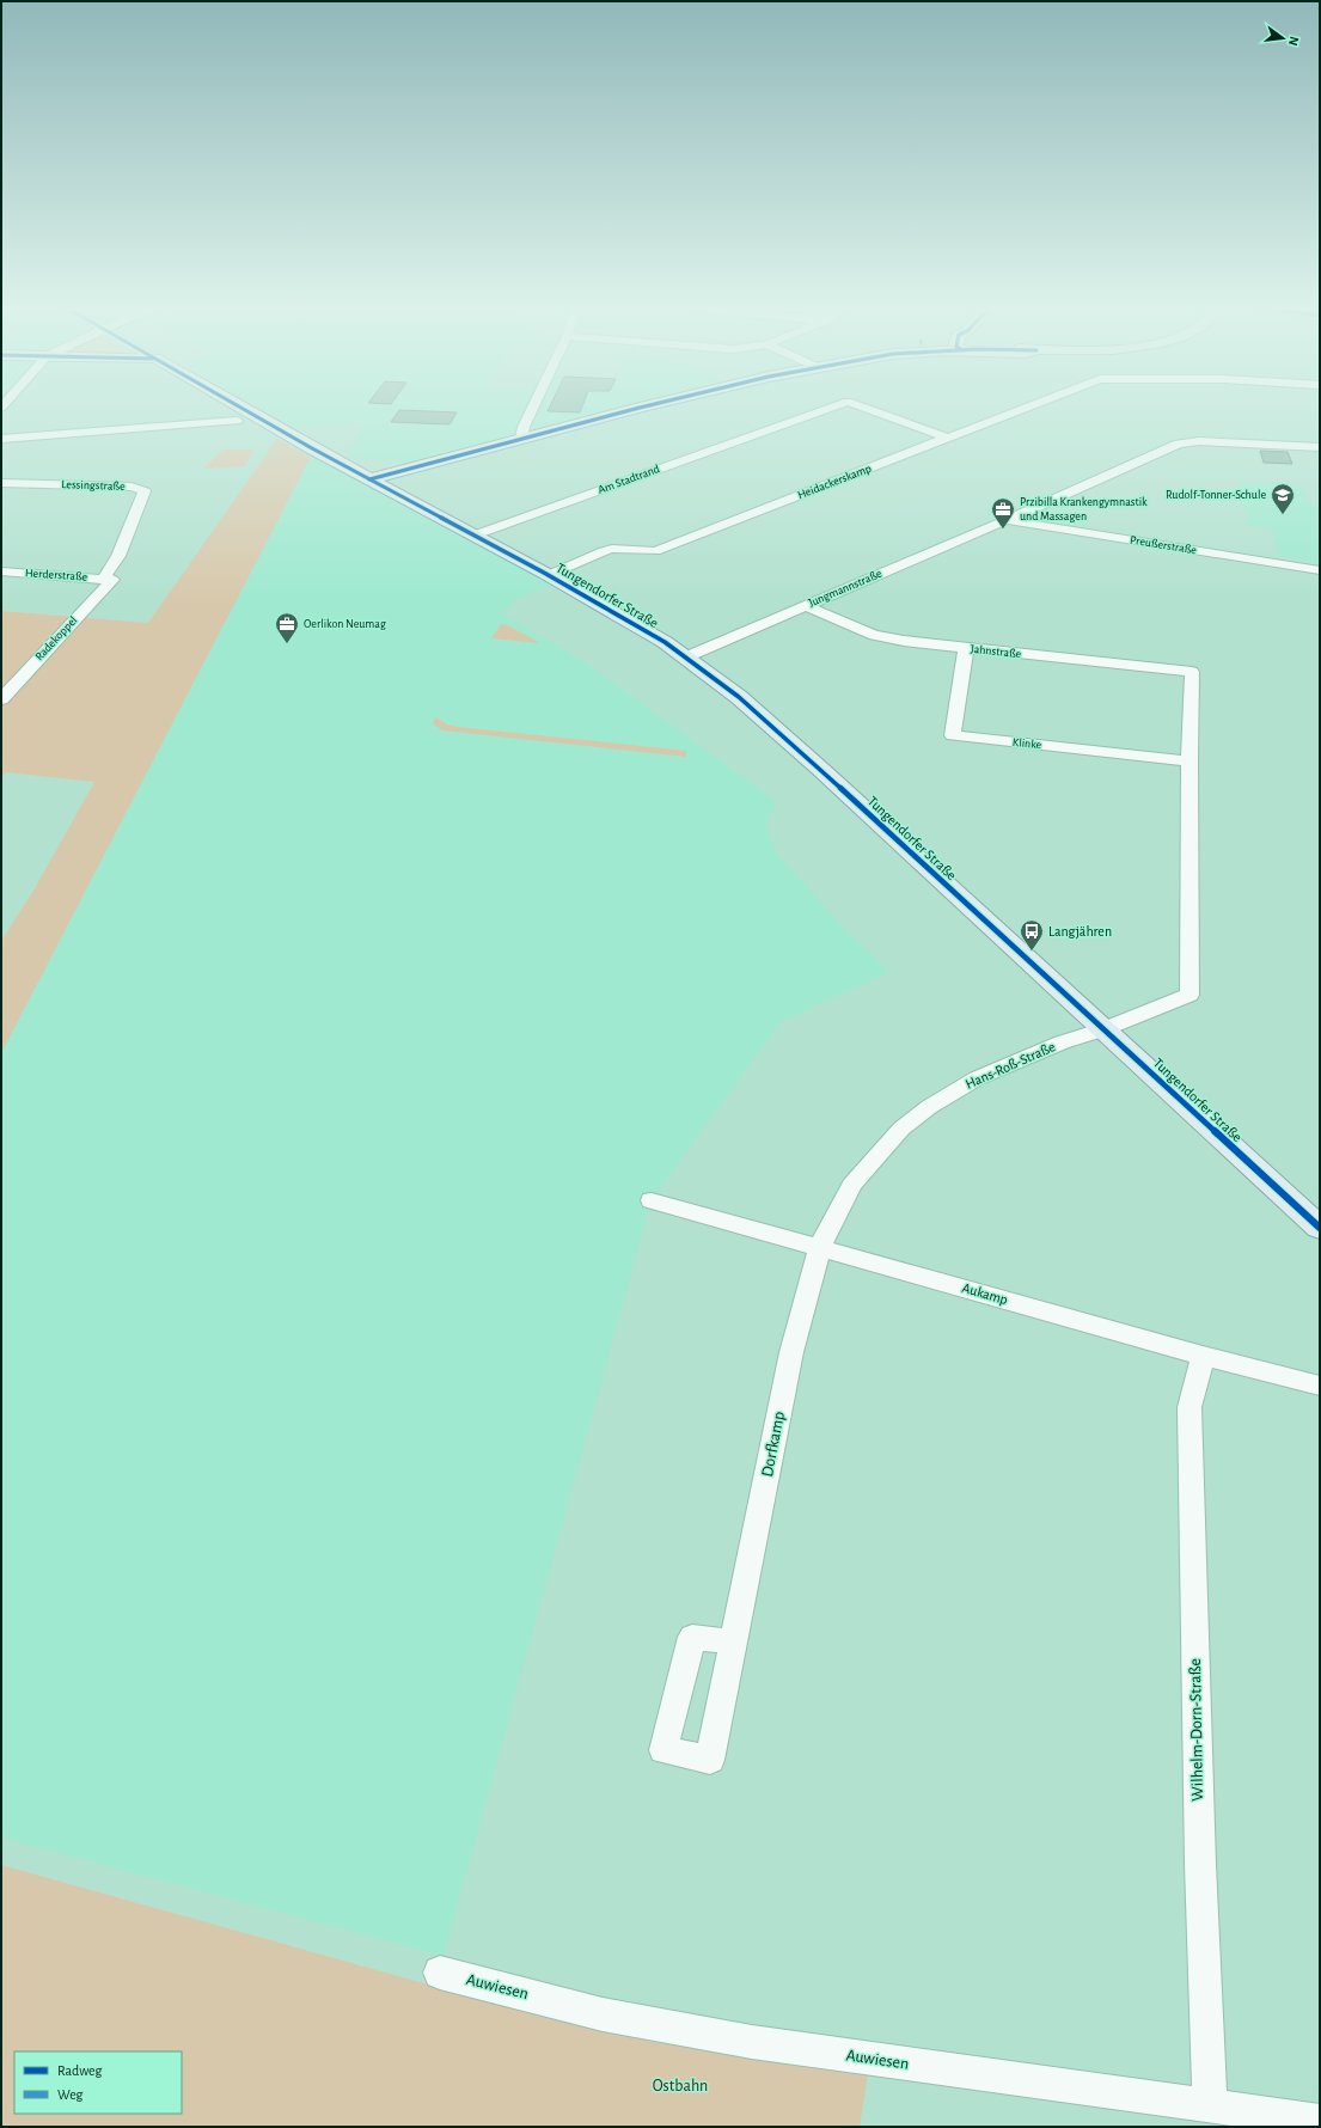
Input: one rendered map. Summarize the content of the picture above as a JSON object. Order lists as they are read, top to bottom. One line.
{"streets":{"main road":["Tungendorfer Straße"],"street":["Am Stadtrand","Heidackerskamp","Lessingstraße","Preußerstraße","Herderstraße","Jungmannstraße","Radekoppel","Jahnstraße","Klinke","Hans-Roß-Straße","Aukamp","Dorfkamp","Wilhelm-Dorn-Straße","Auwiesen"]},"crossings":[["Am Stadtrand","Heidackerskamp"],["Am Stadtrand","Tungendorfer Straße"],["Heidackerskamp","Tungendorfer Straße"],["Lessingstraße","Herderstraße"],["Lessingstraße","Radekoppel"],["Preußerstraße","Jungmannstraße"],["Herderstraße","Radekoppel"],["Jungmannstraße","Tungendorfer Straße"],["Jungmannstraße","Jahnstraße"],["Tungendorfer Straße","Hans-Roß-Straße"],["Jahnstraße","Klinke"],["Hans-Roß-Straße","Aukamp"],["Hans-Roß-Straße","Dorfkamp"],["Aukamp","Dorfkamp"],["Aukamp","Wilhelm-Dorn-Straße"],["Wilhelm-Dorn-Straße","Auwiesen"]],"parks":["Ostbahn"],"places":{"school or university":["Rudolf-Tonner-Schule"],"office":["Przibilla Krankengymnastik und Massagen","Oerlikon Neumag"],"bus stop":["Langjähren"]},"legend":["Radweg","Weg"],"north":"right"}
